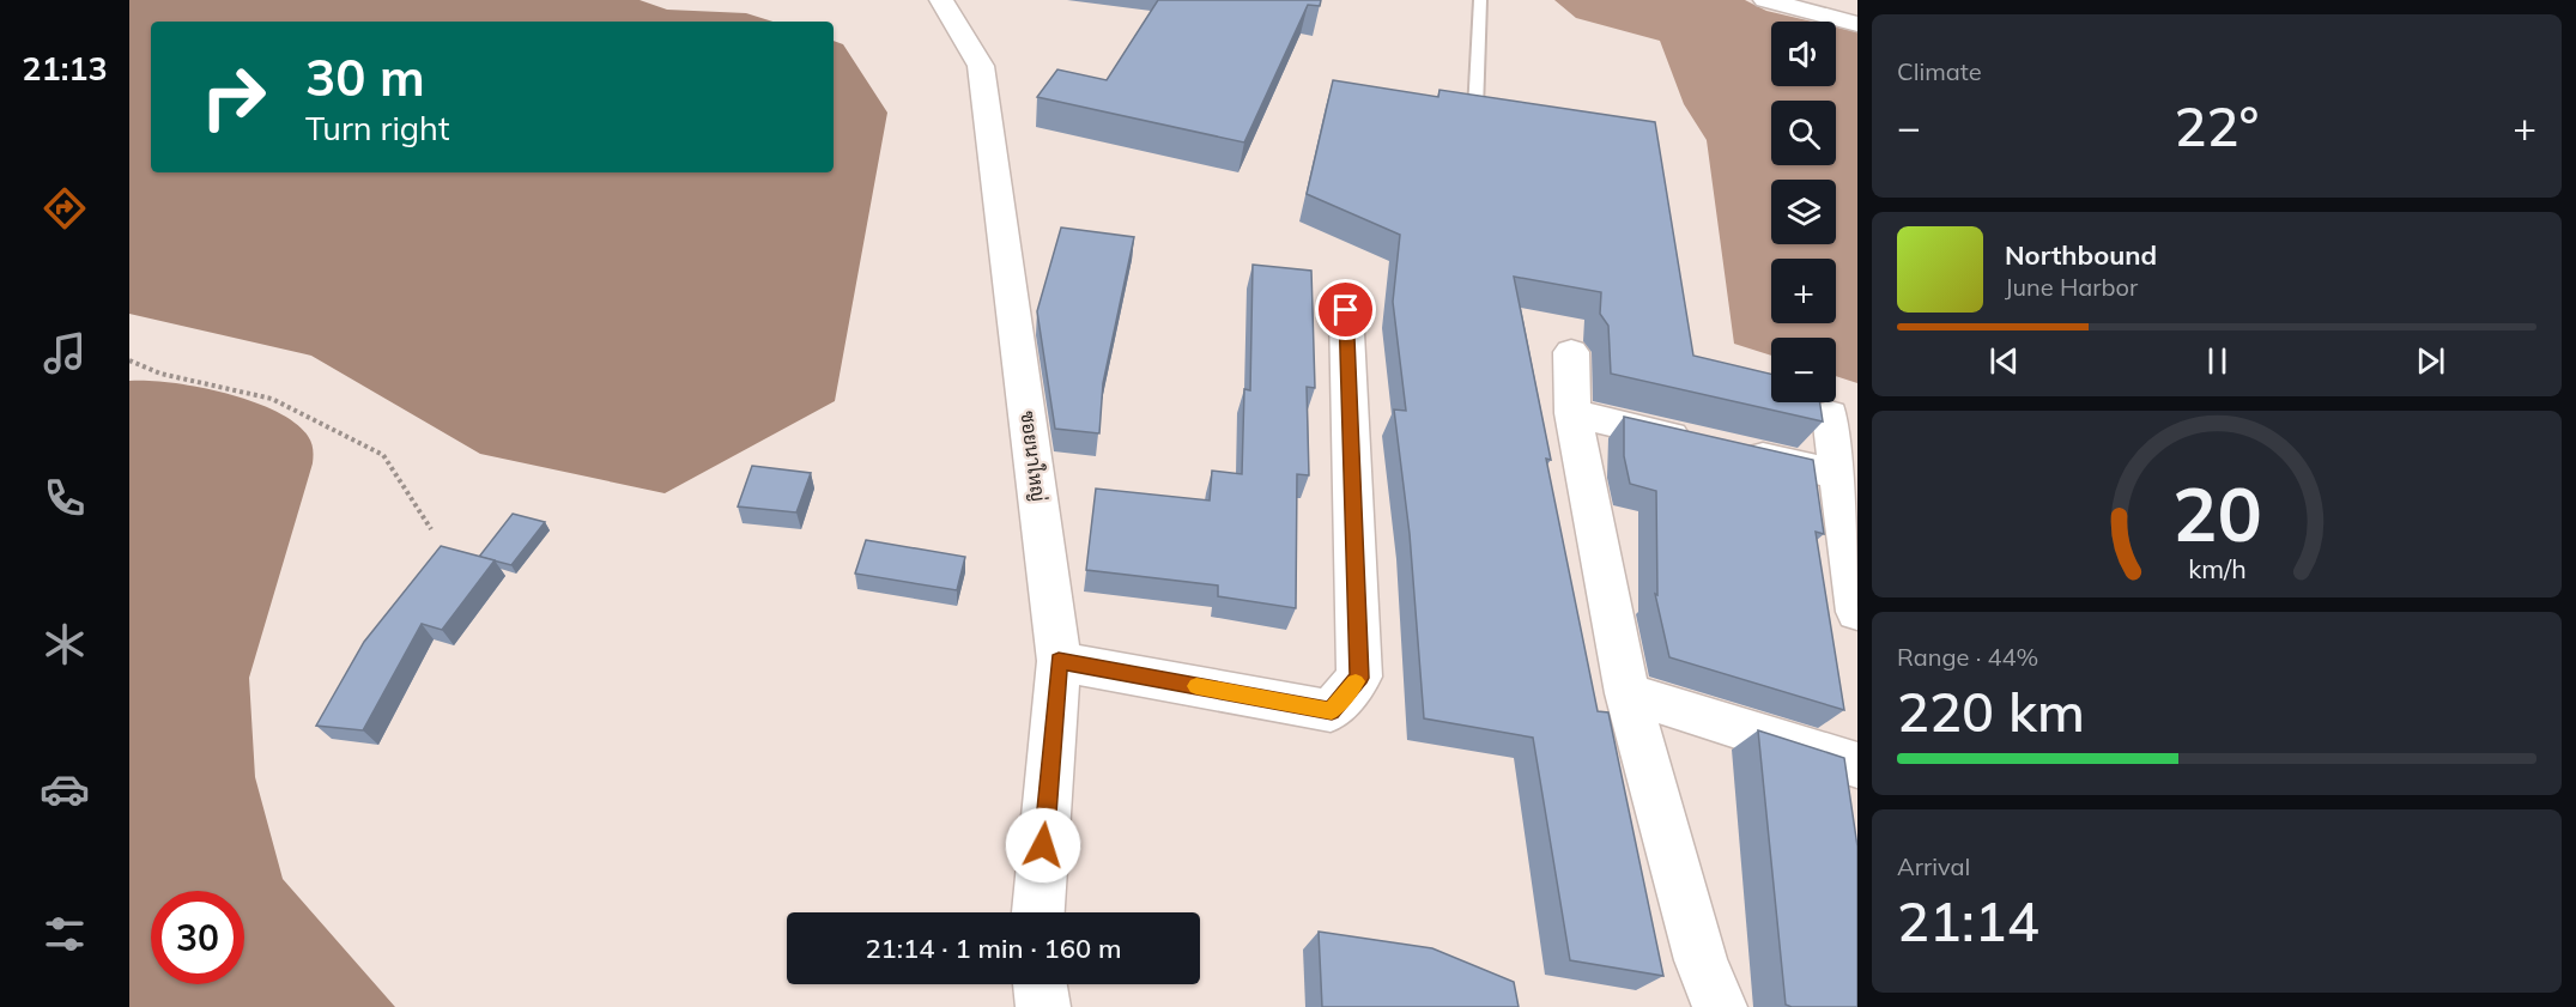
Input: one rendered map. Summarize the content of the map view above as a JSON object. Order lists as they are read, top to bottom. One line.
{"streets":{"street":["ซอยนาใหญ่"]},"page":{"tabs":"21:13","tile":["Climate",["Range · 44%","220 km"],["Arrival","21:14"]],"map_buttons":["+","−"],"turn":["30 m","Turn right"],"heat":["−","22°","+"],"song":["Northbound","June Harbor"],"limit":"30","trip":"21:14 · 1 min · 160 m","gauge":["20","km/h"]}}
